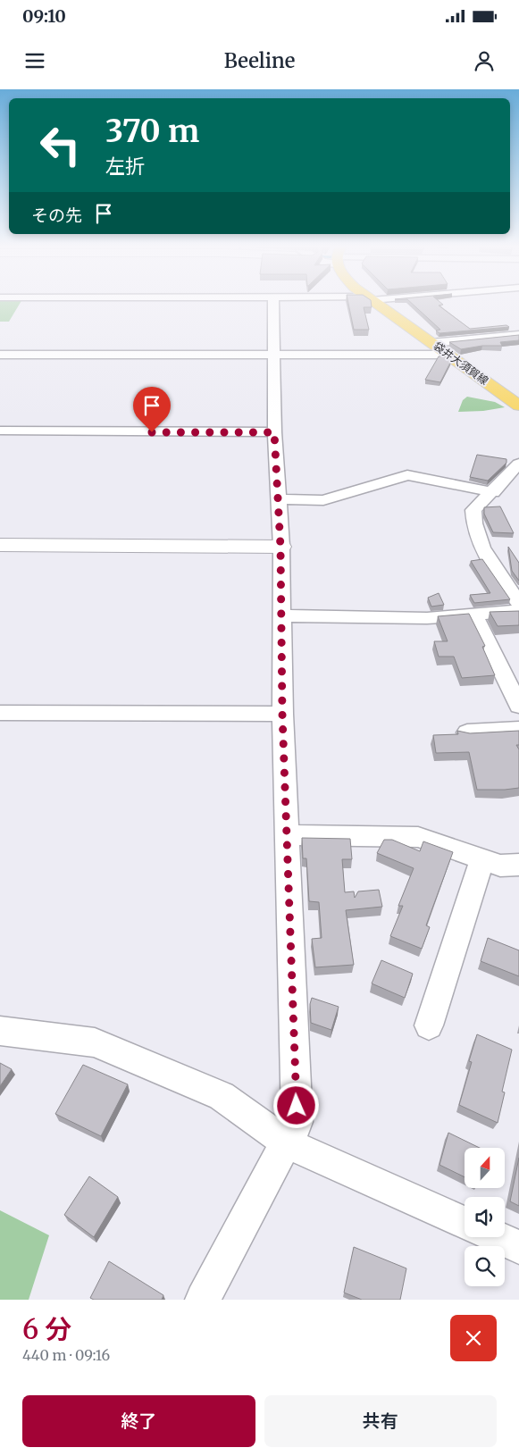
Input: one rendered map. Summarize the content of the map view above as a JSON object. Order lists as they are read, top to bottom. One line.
{"streets":{"main road":["袋井大須賀線"]},"north":"top","page":{"status":"09:10","header":"Beeline","turn":["370 m","左折"],"then":"その先","heading":["6 分","440 m · 09:16"],"buttons":["終了","共有"]}}
